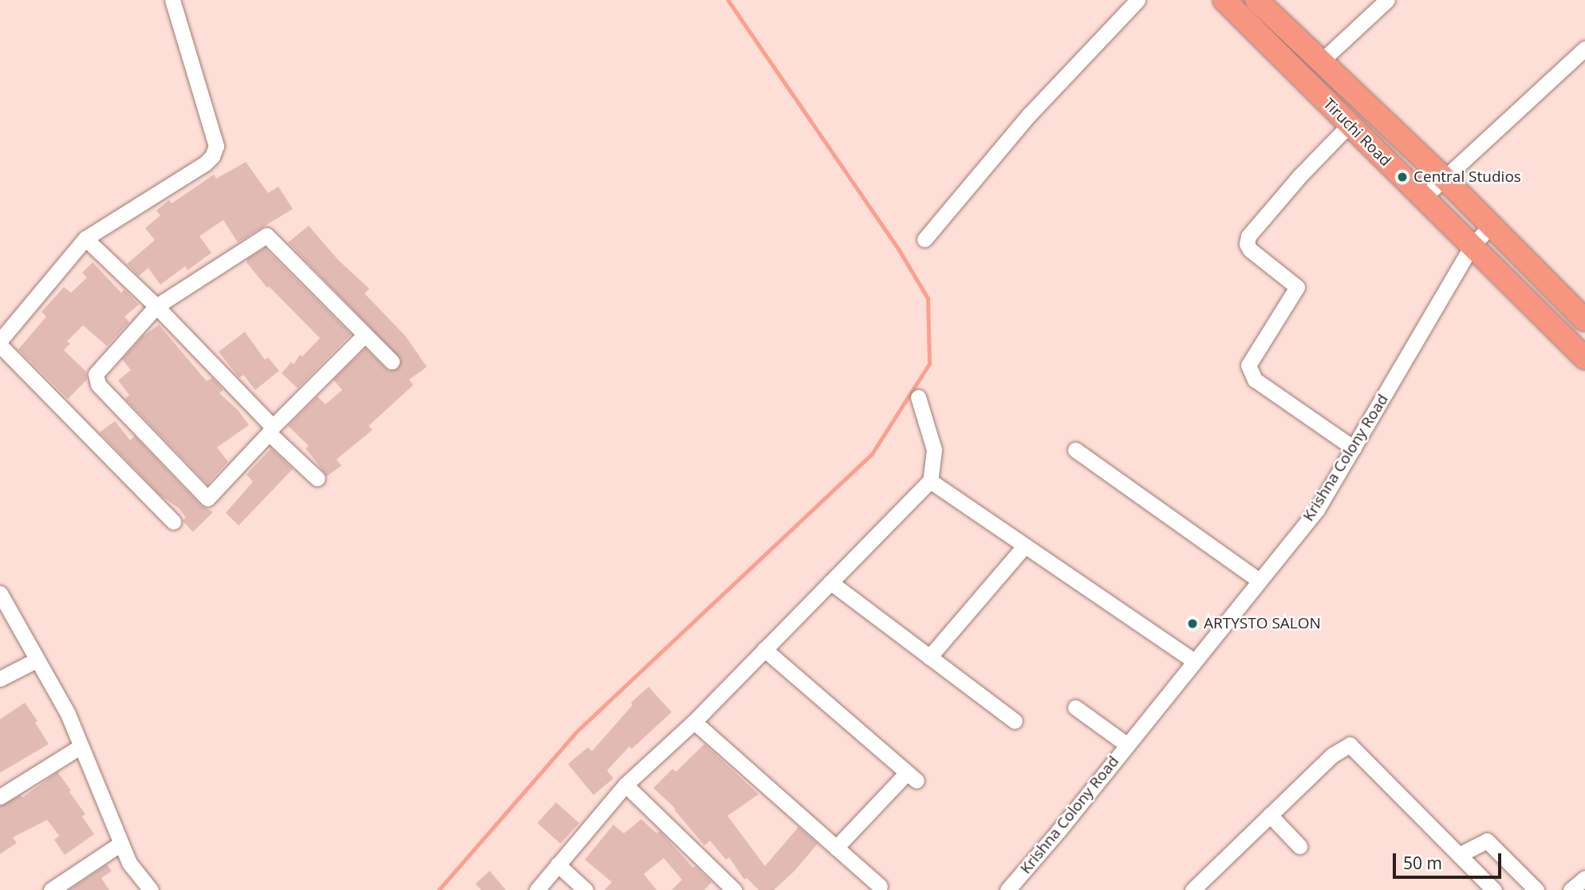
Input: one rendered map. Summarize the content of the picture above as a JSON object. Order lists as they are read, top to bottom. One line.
{"streets":{"highway":["Tiruchi Road"],"street":["Krishna Colony Road"]},"crossings":[["Tiruchi Road","Krishna Colony Road"]],"places":["Central Studios","ARTYSTO SALON"],"scale_bar":"50 m"}
